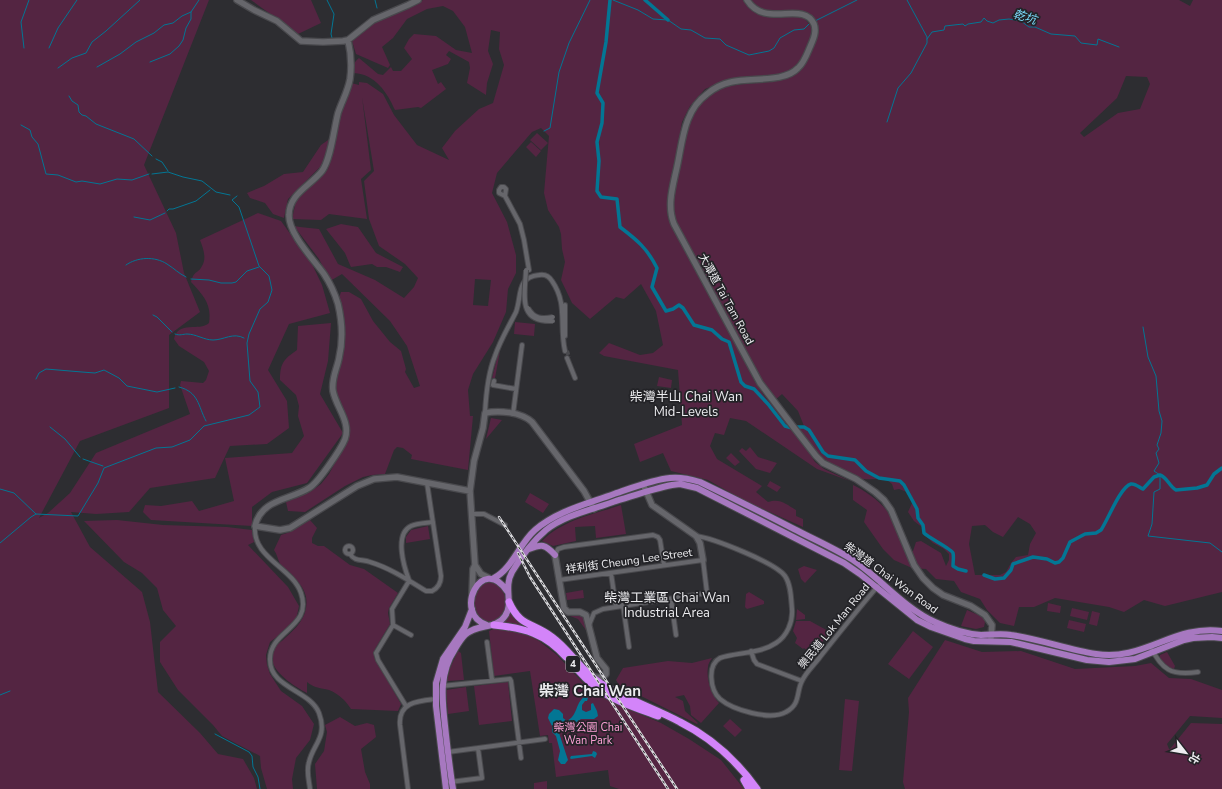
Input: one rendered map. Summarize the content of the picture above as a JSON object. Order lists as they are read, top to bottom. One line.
{"streets":{"highway":["4"],"main road":["柴灣道 Chai Wan Road"],"street":["大潭道 Tai Tam Road","祥利街 Cheung Lee Street","樂民道 Lok Man Road"]},"crossings":[["大潭道 Tai Tam Road","柴灣道 Chai Wan Road"],["柴灣道 Chai Wan Road","樂民道 Lok Man Road"],["柴灣道 Chai Wan Road","4"]],"districts":["柴灣半山 Chai Wan Mid-Levels","柴灣工業區 Chai Wan Industrial Area","柴灣 Chai Wan"],"water":["乾坑"],"parks":["柴灣公園 Chai Wan Park"],"north":"bottom right"}
